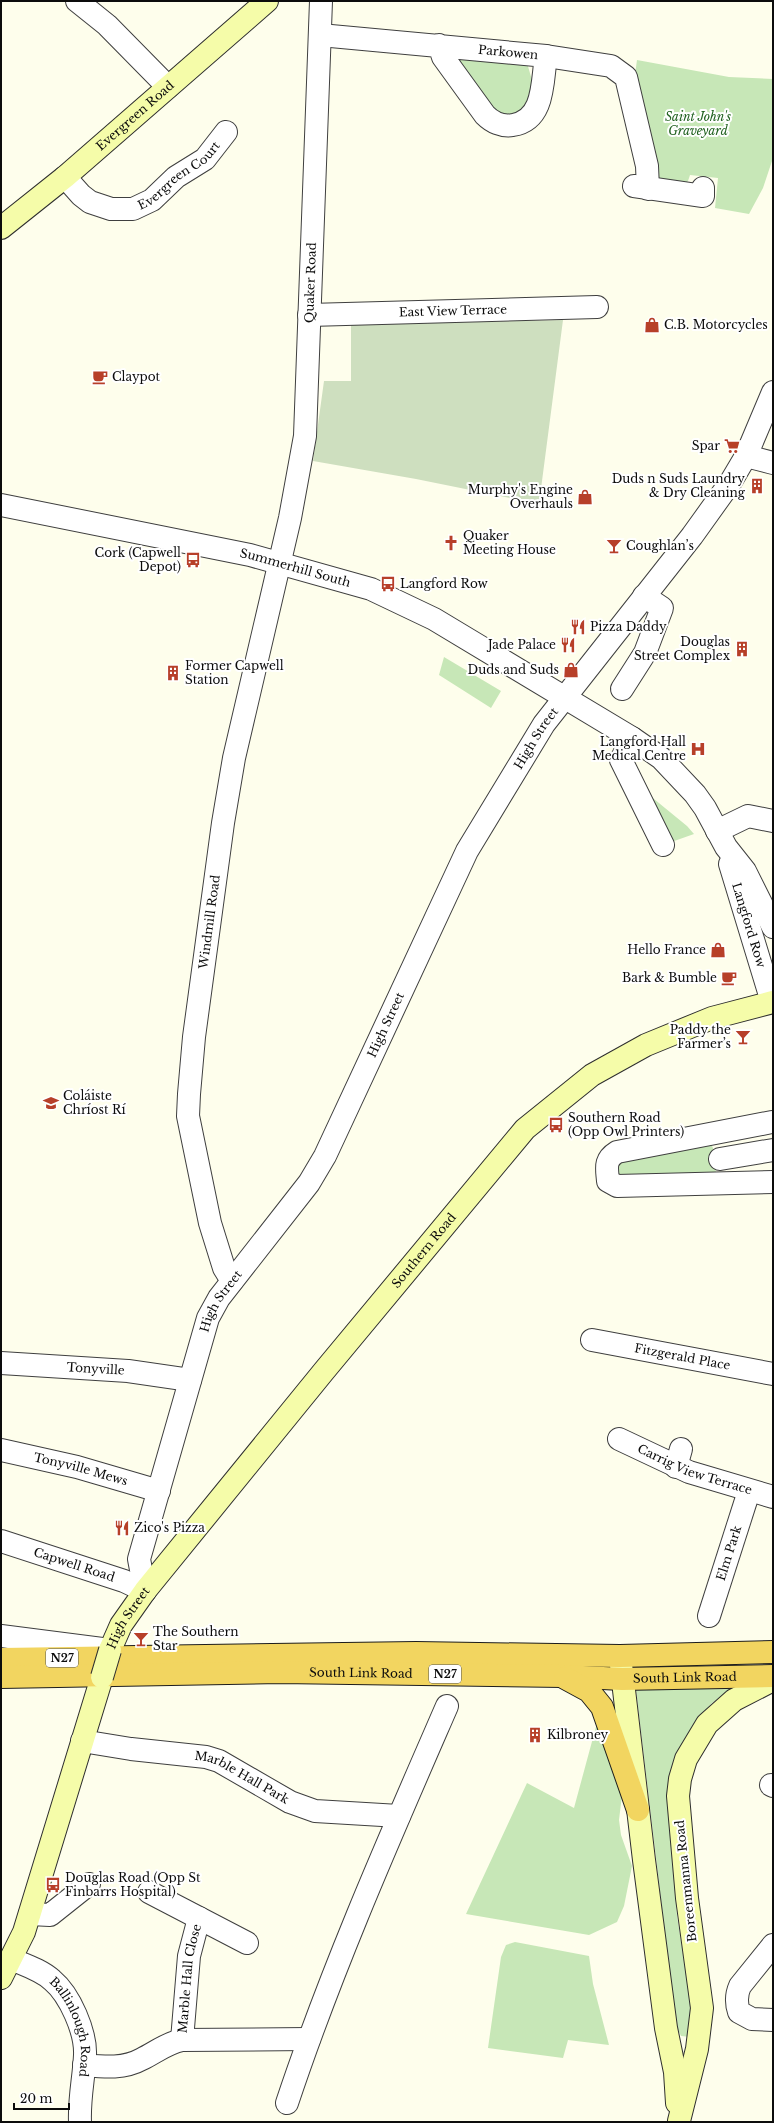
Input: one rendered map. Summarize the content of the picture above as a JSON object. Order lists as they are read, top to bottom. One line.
{"streets":{"highway":["N27","South Link Road"],"main road":["Evergreen Road","High Street","Southern Road","Boreenmanna Road"],"street":["Parkowen","Evergreen Court","Quaker Road","East View Terrace","Summerhill South","Windmill Road","Langford Row","Fitzgerald Place","Tonyville","Carrig View Terrace","Tonyville Mews","Elm Park","Capwell Road","Marble Hall Park","Marble Hall Close","Ballinlough Road"]},"crossings":[["Parkowen","Quaker Road"],["Evergreen Road","Evergreen Court"],["Quaker Road","East View Terrace"],["Quaker Road","Summerhill South"],["Quaker Road","Windmill Road"],["Summerhill South","High Street"],["Summerhill South","Windmill Road"],["Summerhill South","Langford Row"],["High Street","Windmill Road"],["High Street","Langford Row"],["High Street","Southern Road"],["High Street","Tonyville"],["High Street","Tonyville Mews"],["High Street","Capwell Road"],["High Street","Marble Hall Park"],["High Street","Ballinlough Road"],["Langford Row","Southern Road"],["Southern Road","Capwell Road"],["Carrig View Terrace","Elm Park"],["N27","South Link Road"],["N27","Boreenmanna Road"],["South Link Road","Boreenmanna Road"]],"parks":["Saint John's Graveyard"],"places":{"shop":["C.B. Motorcycles","Murphy's Engine Overhauls","Duds and Suds","Hello France"],"cafe":["Claypot","Bark & Bumble"],"supermarket":["Spar"],"building":["Duds n Suds Laundry & Dry Cleaning","Douglas Street Complex","Former Capwell Station","Kilbroney"],"church":["Quaker Meeting House"],"bar":["Coughlan’s","Paddy the Farmer’s","The Southern Star"],"bus stop":["Cork (Capwell Depot)","Langford Row","Southern Road (Opp Owl Printers)","Douglas Road (Opp St Finbarrs Hospital)"],"restaurant":["Pizza Daddy","Jade Palace","Zico's Pizza"],"hospital":["Langford Hall Medical Centre"],"school or university":["Coláiste Chríost Rí"]},"scale_bar":"20 m"}
